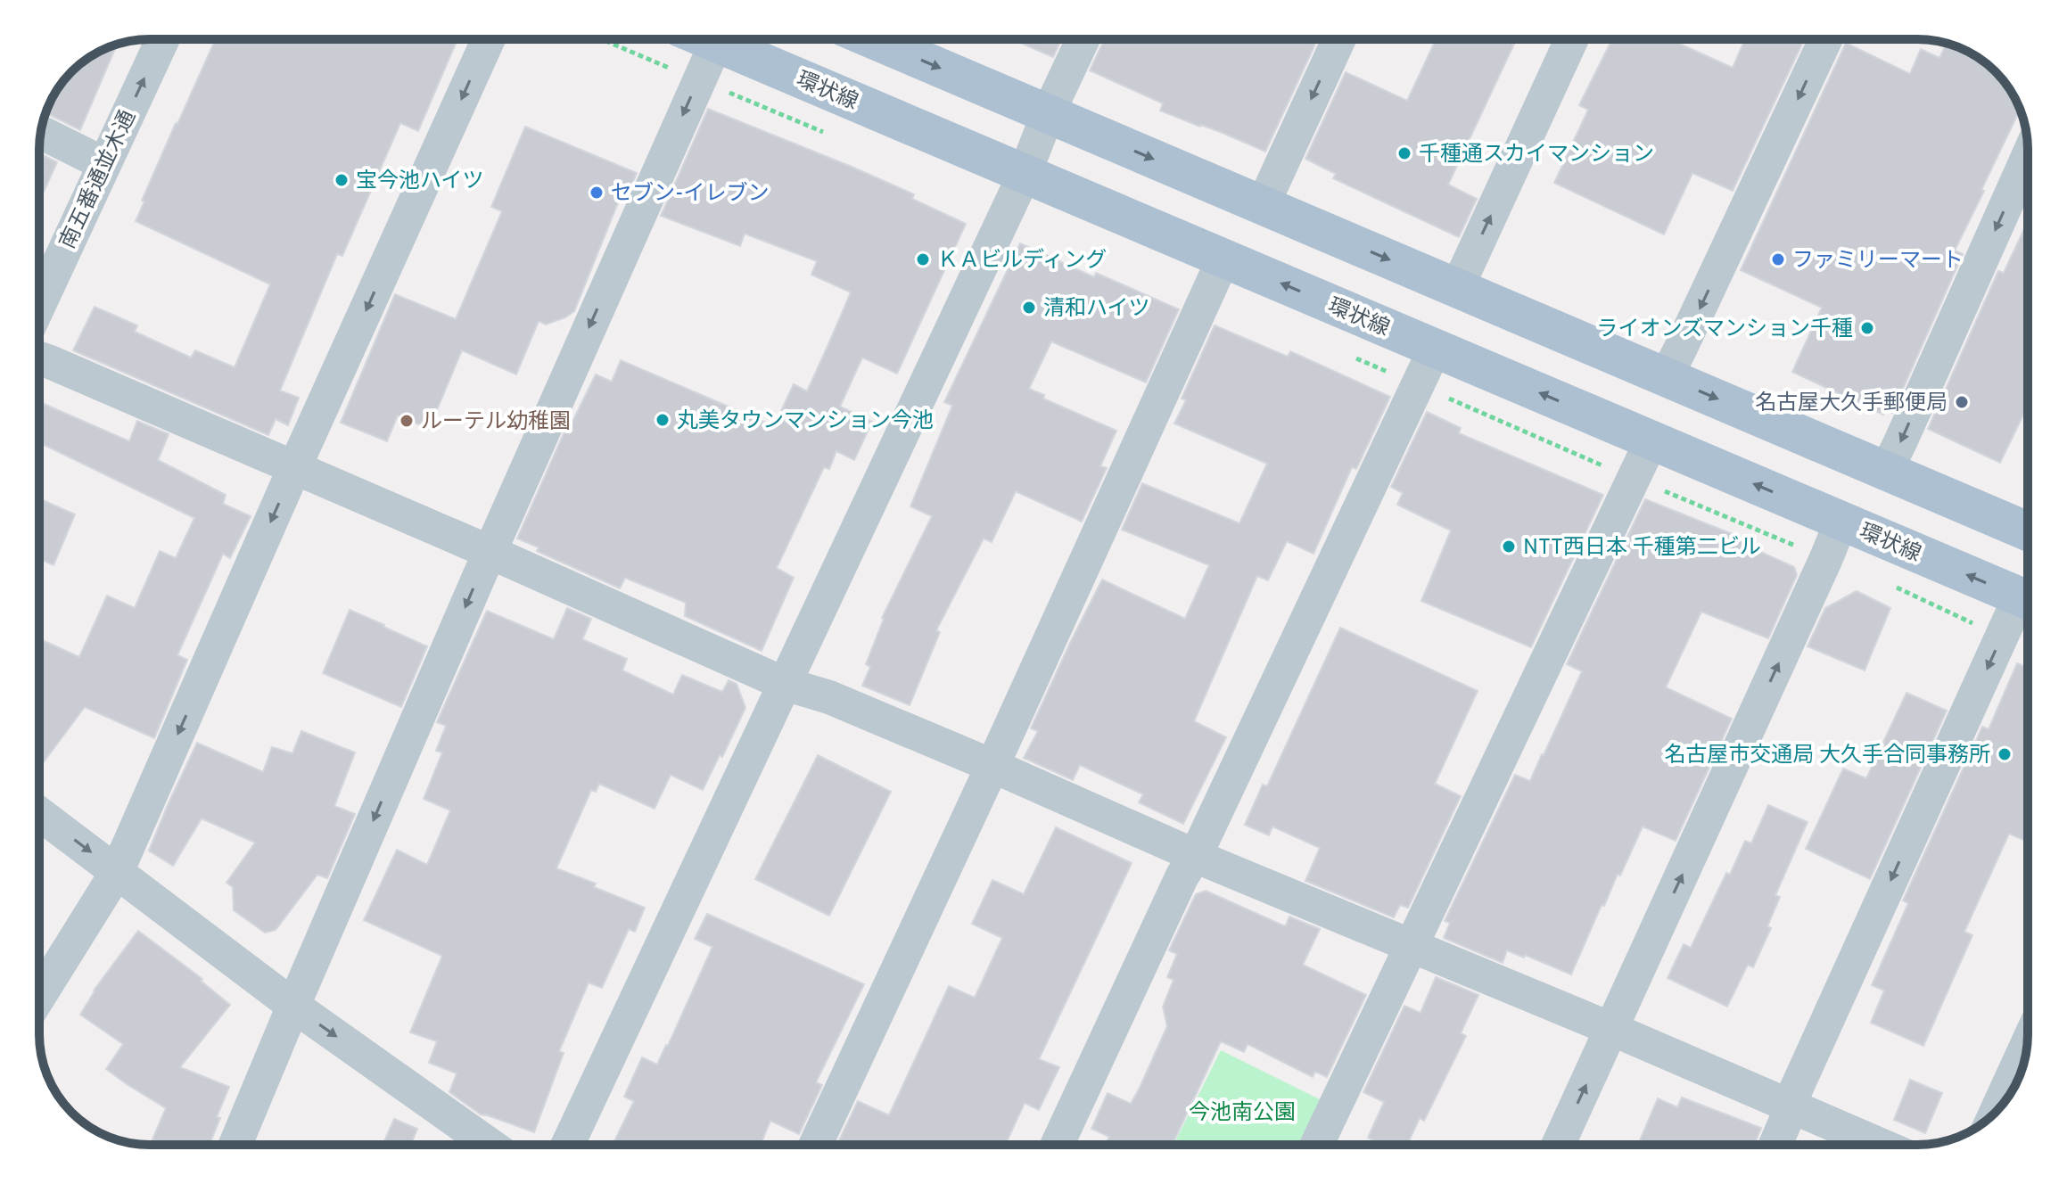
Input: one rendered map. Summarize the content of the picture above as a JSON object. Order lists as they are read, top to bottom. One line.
{"streets":{"main road":["環状線"],"street":["南五番通並木通"]},"parks":["今池南公園"],"places":["千種通スカイマンション","宝今池ハイツ","セブン-イレブン","ＫＡビルディング","ファミリーマート","清和ハイツ","ライオンズマンション千種","名古屋大久手郵便局","丸美タウンマンション今池","ルーテル幼稚園","NTT西日本 千種第二ビル","名古屋市交通局 大久手合同事務所"]}
